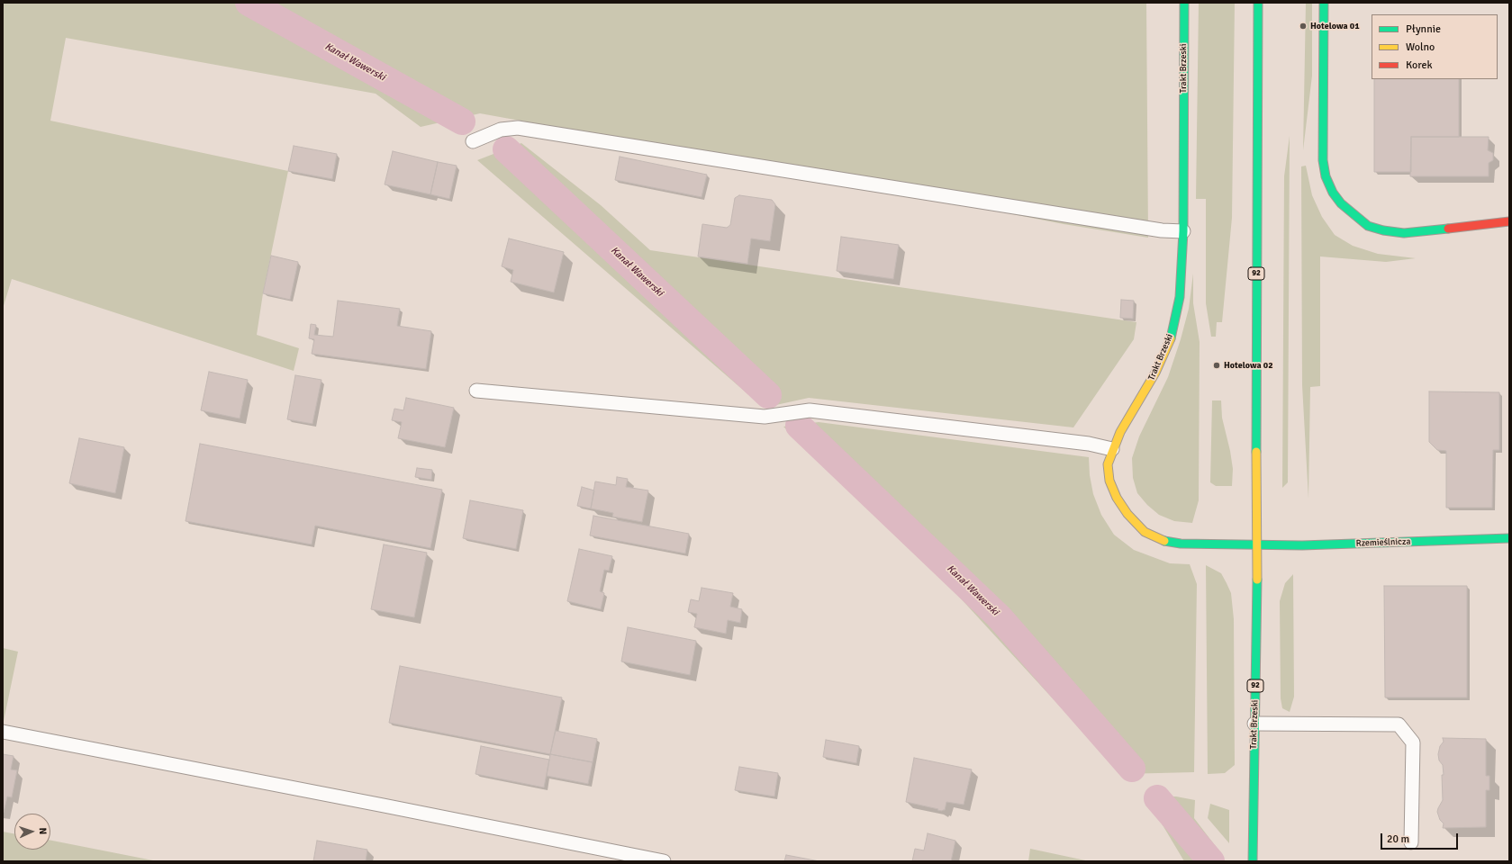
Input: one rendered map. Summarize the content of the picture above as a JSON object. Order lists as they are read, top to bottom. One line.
{"streets":{"street":["Trakt Brzeski","92","Rzemieślnicza"]},"crossings":[["Trakt Brzeski","Rzemieślnicza"]],"water":["Kanał Wawerski"],"places":["Hotelowa 01","Hotelowa 02"],"legend":["Płynnie","Wolno","Korek"],"scale_bar":"20 m","north":"right"}
